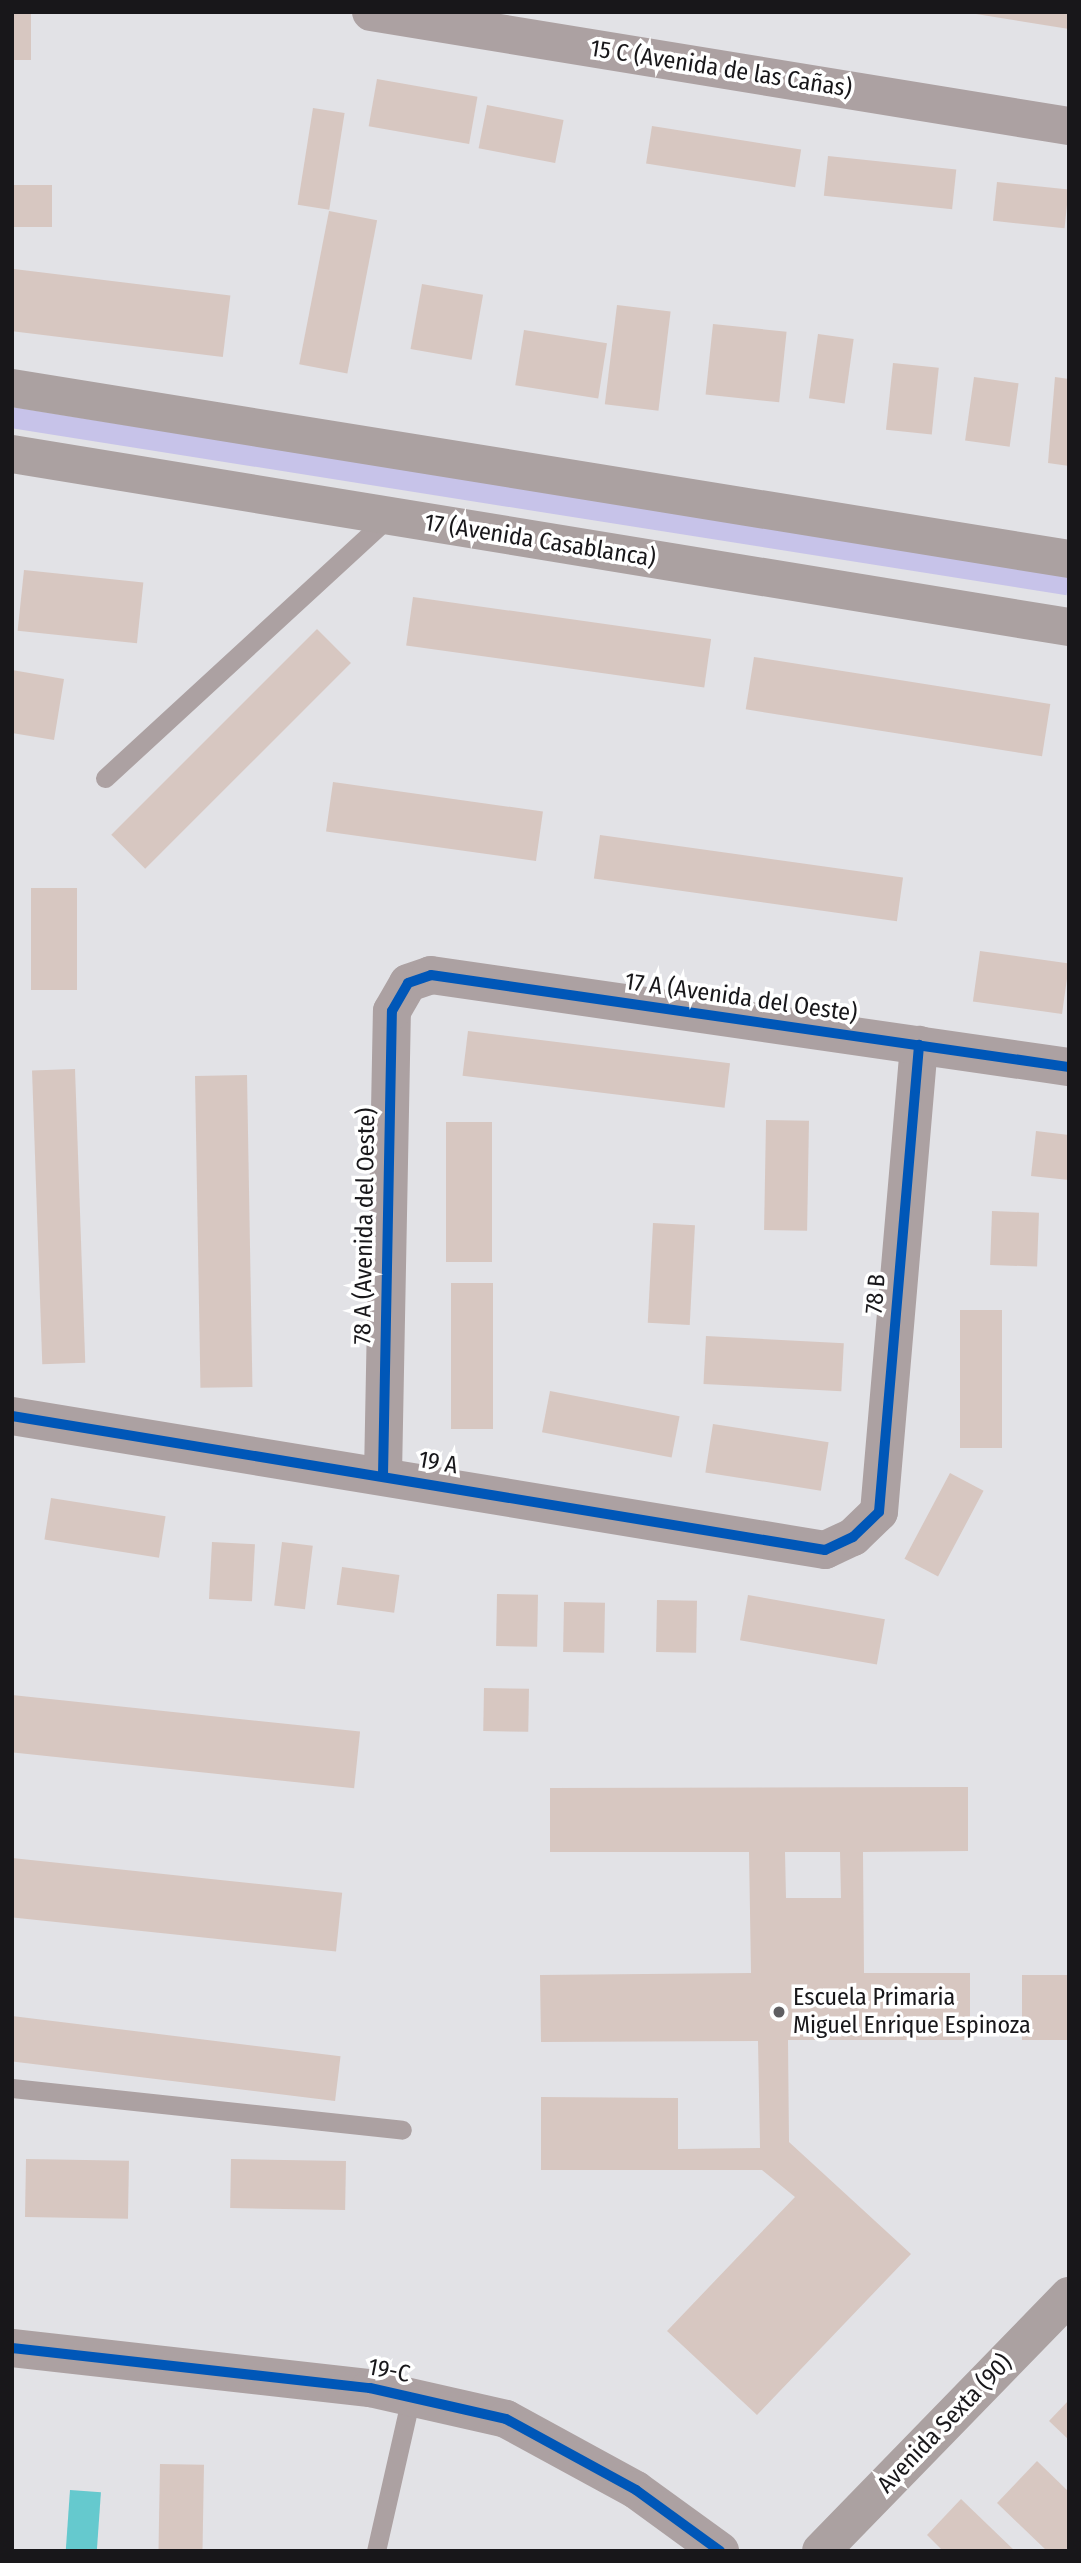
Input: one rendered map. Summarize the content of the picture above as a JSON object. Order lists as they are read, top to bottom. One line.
{"streets":{"main road":["17 (Avenida Casablanca)","Avenida Sexta (90)"],"street":["15 C (Avenida de las Cañas)","17 A (Avenida del Oeste)","78 A (Avenida del Oeste)","78 B","19 A","19-C"]},"crossings":[["17 A (Avenida del Oeste)","78 A (Avenida del Oeste)"],["17 A (Avenida del Oeste)","78 B"],["78 A (Avenida del Oeste)","19 A"],["78 B","19 A"]],"places":["Escuela Primaria Miguel Enrique Espinoza"]}
